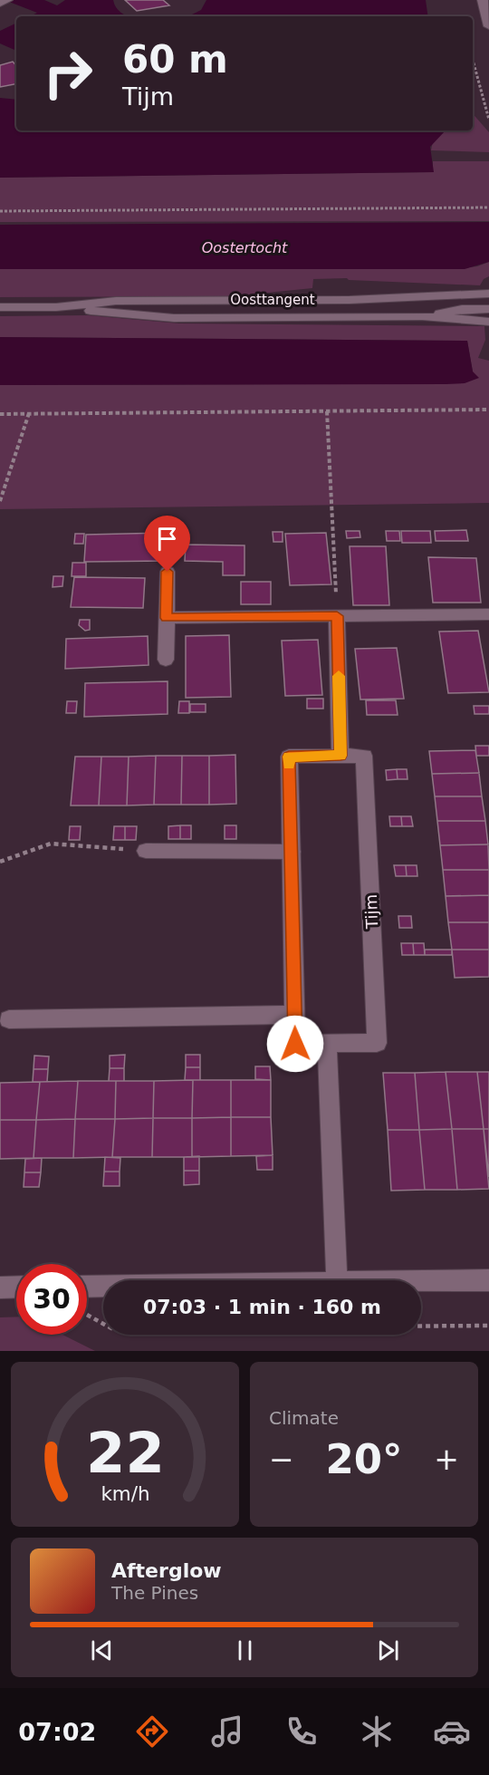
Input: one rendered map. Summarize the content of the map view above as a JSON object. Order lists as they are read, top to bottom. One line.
{"streets":{"street":["Oosttangent","Tijm"]},"water":["Oostertocht"],"page":{"turn":["60 m","Tijm"],"limit":"30","trip":"07:03 · 1 min · 160 m","tile":"Climate","heat":["−","20°","+"],"song":["Afterglow","The Pines"],"tabs":"07:02","gauge":["22","km/h"]}}
